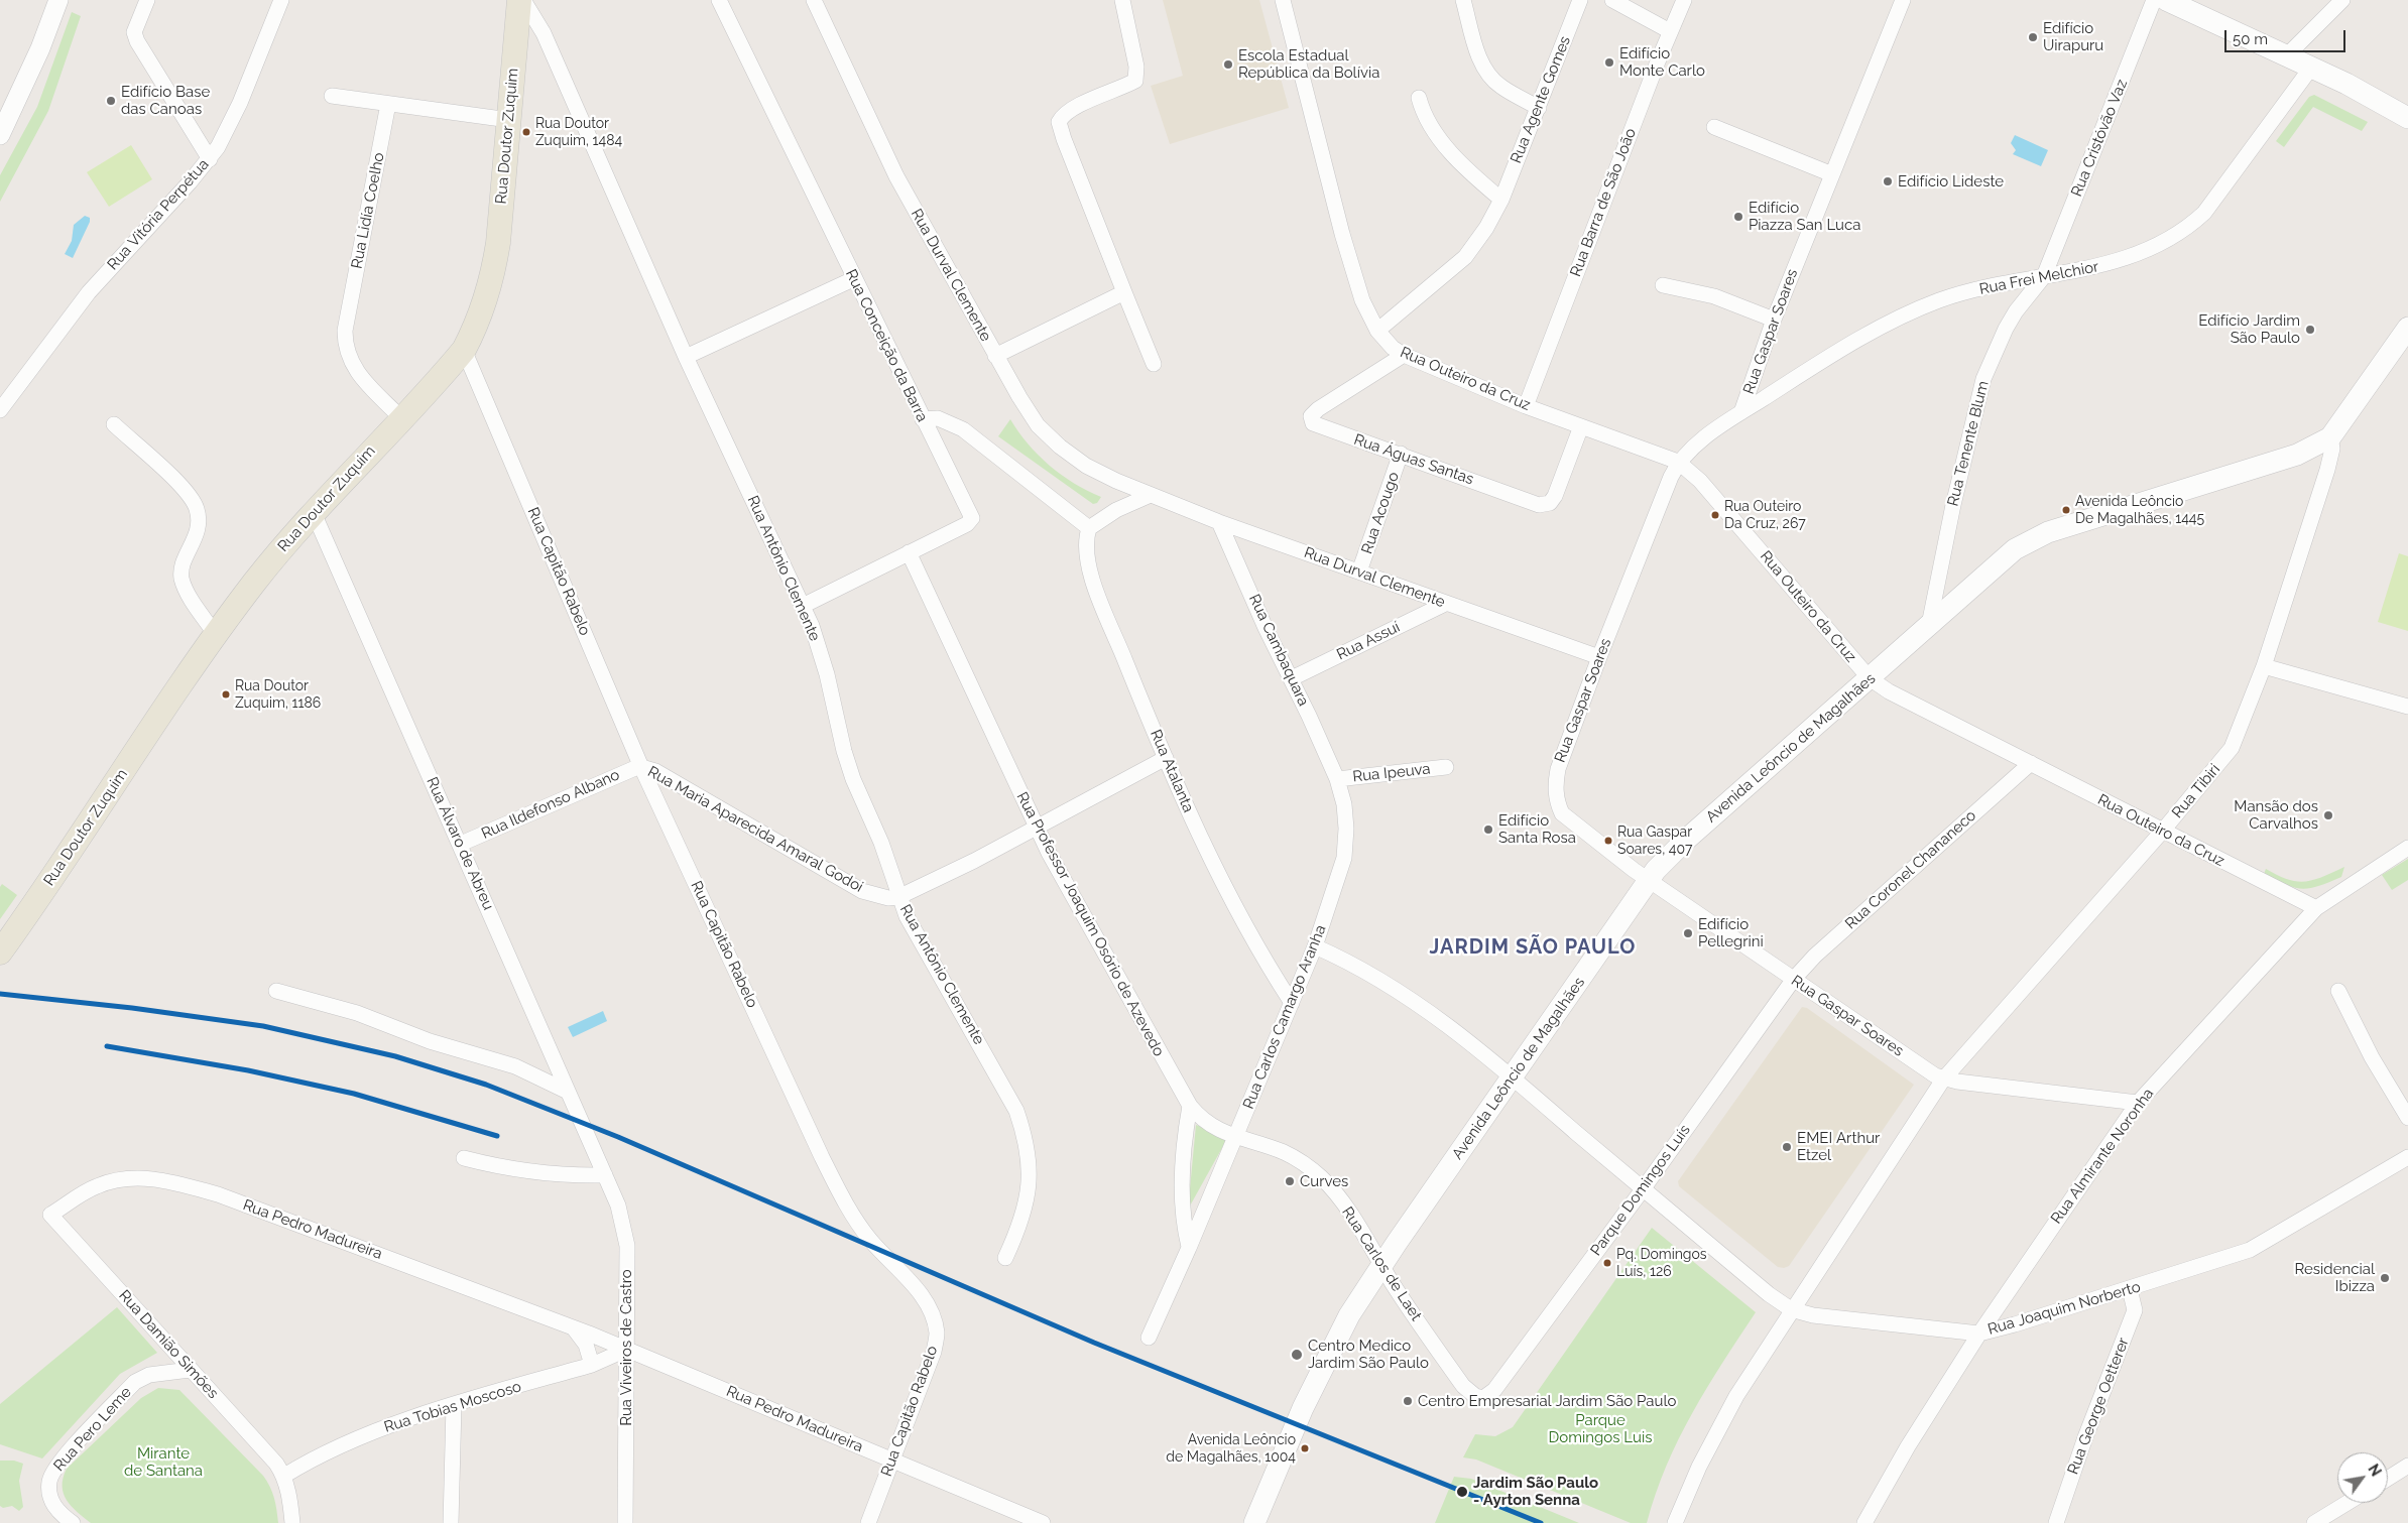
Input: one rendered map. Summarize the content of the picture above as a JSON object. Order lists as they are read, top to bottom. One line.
{"streets":{"main road":["Rua Doutor Zuquim","Avenida Leôncio de Magalhães"],"street":["Rua Agente Gomes","Rua Cristóvão Vaz","Rua Barra de São João","Rua Lidía Coelho","Rua Vitória Perpétua","Rua Durval Clemente","Rua Frei Melchior","Rua Gaspar Soares","Rua Conceição da Barra","Rua Outeiro da Cruz","Rua Tenente Blum","Rua Águas Santas","Rua Acougo","Rua Antônio Clemente","Rua Capitão Rabelo","Rua Assuí","Rua Cambaquara","Rua Atalanta","Rua Ipeuva","Rua Tibiri","Rua Ildefonso Albano","Rua Maria Aparecida Amaral Godoi","Rua Álvaro de Abreu","Rua Coronel Chananeco","Rua Professor Joaquim Osório de Azevedo","Rua Carlos Camargo Aranha","Rua Almirante Noronha","Parque Domingos Luís","Rua Pedro Madureira","Rua Carlos de Laet","Rua Joaquim Norberto","Rua Damião Simões","Rua Viveiros de Castro","Rua George Oetterer","Rua Tobias Moscoso","Rua Pero Leme"]},"crossings":[["Rua Agente Gomes","Rua Outeiro da Cruz"],["Rua Doutor Zuquim","Rua Lidía Coelho"],["Rua Doutor Zuquim","Rua Antônio Clemente"],["Rua Doutor Zuquim","Rua Capitão Rabelo"],["Rua Doutor Zuquim","Rua Álvaro de Abreu"],["Rua Cristóvão Vaz","Rua Frei Melchior"],["Rua Cristóvão Vaz","Rua Tenente Blum"],["Rua Barra de São João","Rua Outeiro da Cruz"],["Rua Durval Clemente","Rua Gaspar Soares"],["Rua Durval Clemente","Rua Acougo"],["Rua Durval Clemente","Rua Assuí"],["Rua Durval Clemente","Rua Cambaquara"],["Rua Frei Melchior","Rua Gaspar Soares"],["Rua Frei Melchior","Rua Tenente Blum"],["Rua Gaspar Soares","Rua Outeiro da Cruz"],["Rua Gaspar Soares","Avenida Leôncio de Magalhães"],["Rua Gaspar Soares","Rua Tibiri"],["Rua Gaspar Soares","Rua Coronel Chananeco"],["Rua Gaspar Soares","Rua Almirante Noronha"],["Rua Gaspar Soares","Parque Domingos Luís"],["Rua Conceição da Barra","Rua Antônio Clemente"],["Rua Conceição da Barra","Rua Professor Joaquim Osório de Azevedo"],["Rua Outeiro da Cruz","Rua Águas Santas"],["Rua Outeiro da Cruz","Avenida Leôncio de Magalhães"],["Rua Outeiro da Cruz","Rua Tibiri"],["Rua Outeiro da Cruz","Rua Coronel Chananeco"],["Rua Outeiro da Cruz","Rua Almirante Noronha"],["Rua Tenente Blum","Avenida Leôncio de Magalhães"],["Rua Águas Santas","Rua Acougo"],["Rua Antônio Clemente","Rua Maria Aparecida Amaral Godoi"],["Rua Capitão Rabelo","Rua Ildefonso Albano"],["Rua Capitão Rabelo","Rua Maria Aparecida Amaral Godoi"],["Rua Capitão Rabelo","Rua Pedro Madureira"],["Rua Assuí","Rua Cambaquara"],["Rua Cambaquara","Rua Ipeuva"],["Rua Cambaquara","Rua Carlos Camargo Aranha"],["Avenida Leôncio de Magalhães","Rua Tibiri"],["Avenida Leôncio de Magalhães","Rua Carlos de Laet"],["Avenida Leôncio de Magalhães","Rua Joaquim Norberto"],["Rua Atalanta","Rua Carlos Camargo Aranha"],["Rua Ipeuva","Rua Carlos Camargo Aranha"],["Rua Ildefonso Albano","Rua Maria Aparecida Amaral Godoi"],["Rua Ildefonso Albano","Rua Álvaro de Abreu"],["Rua Álvaro de Abreu","Rua Viveiros de Castro"],["Rua Coronel Chananeco","Parque Domingos Luís"],["Rua Professor Joaquim Osório de Azevedo","Rua Carlos Camargo Aranha"],["Rua Professor Joaquim Osório de Azevedo","Rua Carlos de Laet"],["Rua Carlos Camargo Aranha","Rua Carlos de Laet"],["Rua Carlos Camargo Aranha","Rua Joaquim Norberto"],["Rua Almirante Noronha","Rua Joaquim Norberto"],["Parque Domingos Luís","Rua Carlos de Laet"],["Parque Domingos Luís","Rua Joaquim Norberto"],["Rua Pedro Madureira","Rua Damião Simões"],["Rua Pedro Madureira","Rua Viveiros de Castro"],["Rua Pedro Madureira","Rua Tobias Moscoso"],["Rua Joaquim Norberto","Rua George Oetterer"],["Rua Damião Simões","Rua Tobias Moscoso"],["Rua Damião Simões","Rua Pero Leme"],["Rua Viveiros de Castro","Rua Tobias Moscoso"]],"districts":["JARDIM SÃO PAULO"],"parks":["Parque Domingos Luis","Mirante de Santana"],"places":["Edifício Uirapuru","Edifício Monte Carlo","Escola Estadual República da Bolívia","Edifício Base das Canoas","Rua Doutor Zuquim, 1484","Edifício Lideste","Edifício Piazza San Luca","Edifício Jardim São Paulo","Avenida Leôncio De Magalhães, 1445","Rua Outeiro Da Cruz, 267","Rua Doutor Zuquim, 1186","Mansão dos Carvalhos","Edifício Santa Rosa","Rua Gaspar Soares, 407","Edifício Pellegrini","EMEI Arthur Etzel","Curves","Pq. Domingos Luís, 126","Residencial Ibizza","Centro Medico Jardim São Paulo","Centro Empresarial Jardim São Paulo","Avenida Leôncio de Magalhães, 1004","Jardim São Paulo - Ayrton Senna"],"scale_bar":"50 m","north":"top right"}
